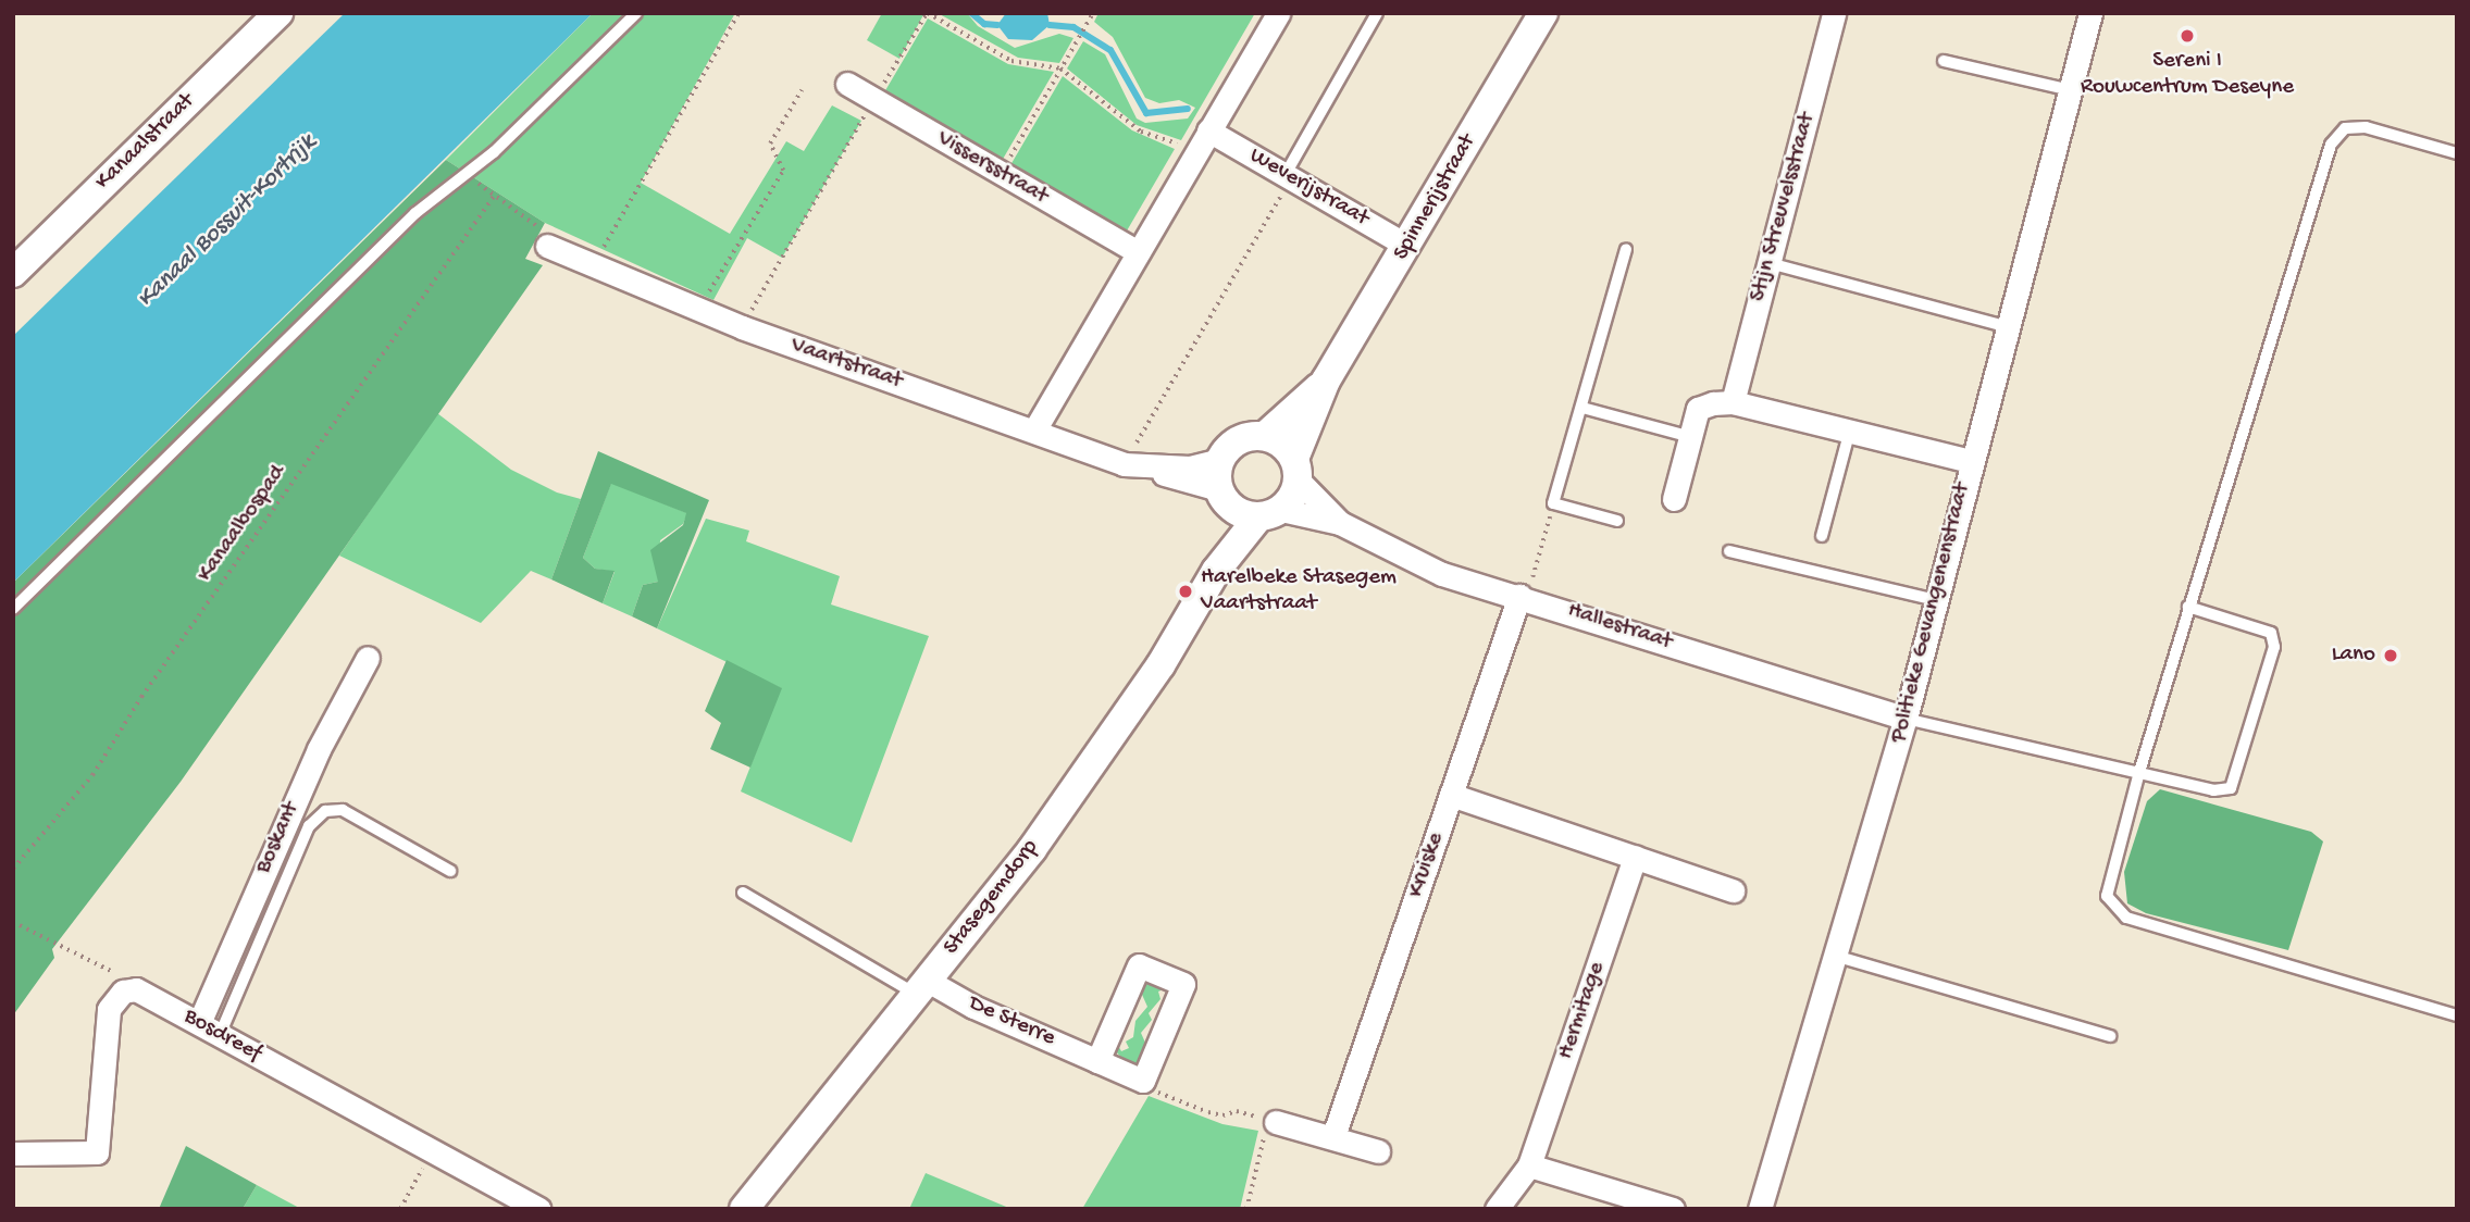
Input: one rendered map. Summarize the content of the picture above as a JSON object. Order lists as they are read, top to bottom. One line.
{"streets":{"street":["Kanaalstraat","Vissersstraat","Weverijstraat","Spinnerijstraat","Stijn Streuvelsstraat","Vaartstraat","Politieke Gevangenenstraat","Hallestraat","Boskant","Kruiske","Stasegemdorp","Hermitage","De Sterre","Bosdreef"],"path":["Kanaalbospad"]},"crossings":[["Weverijstraat","Spinnerijstraat"],["Spinnerijstraat","Vaartstraat"],["Spinnerijstraat","Hallestraat"],["Spinnerijstraat","Stasegemdorp"],["Vaartstraat","Hallestraat"],["Vaartstraat","Stasegemdorp"],["Politieke Gevangenenstraat","Hallestraat"],["Hallestraat","Kruiske"],["Hallestraat","Stasegemdorp"],["Boskant","Bosdreef"],["Stasegemdorp","De Sterre"]],"water":["Kanaal Bossuit-Kortrijk"],"places":["Sereni I Rouwcentrum Deseyne","Harelbeke Stasegem Vaartstraat","Lano"]}
